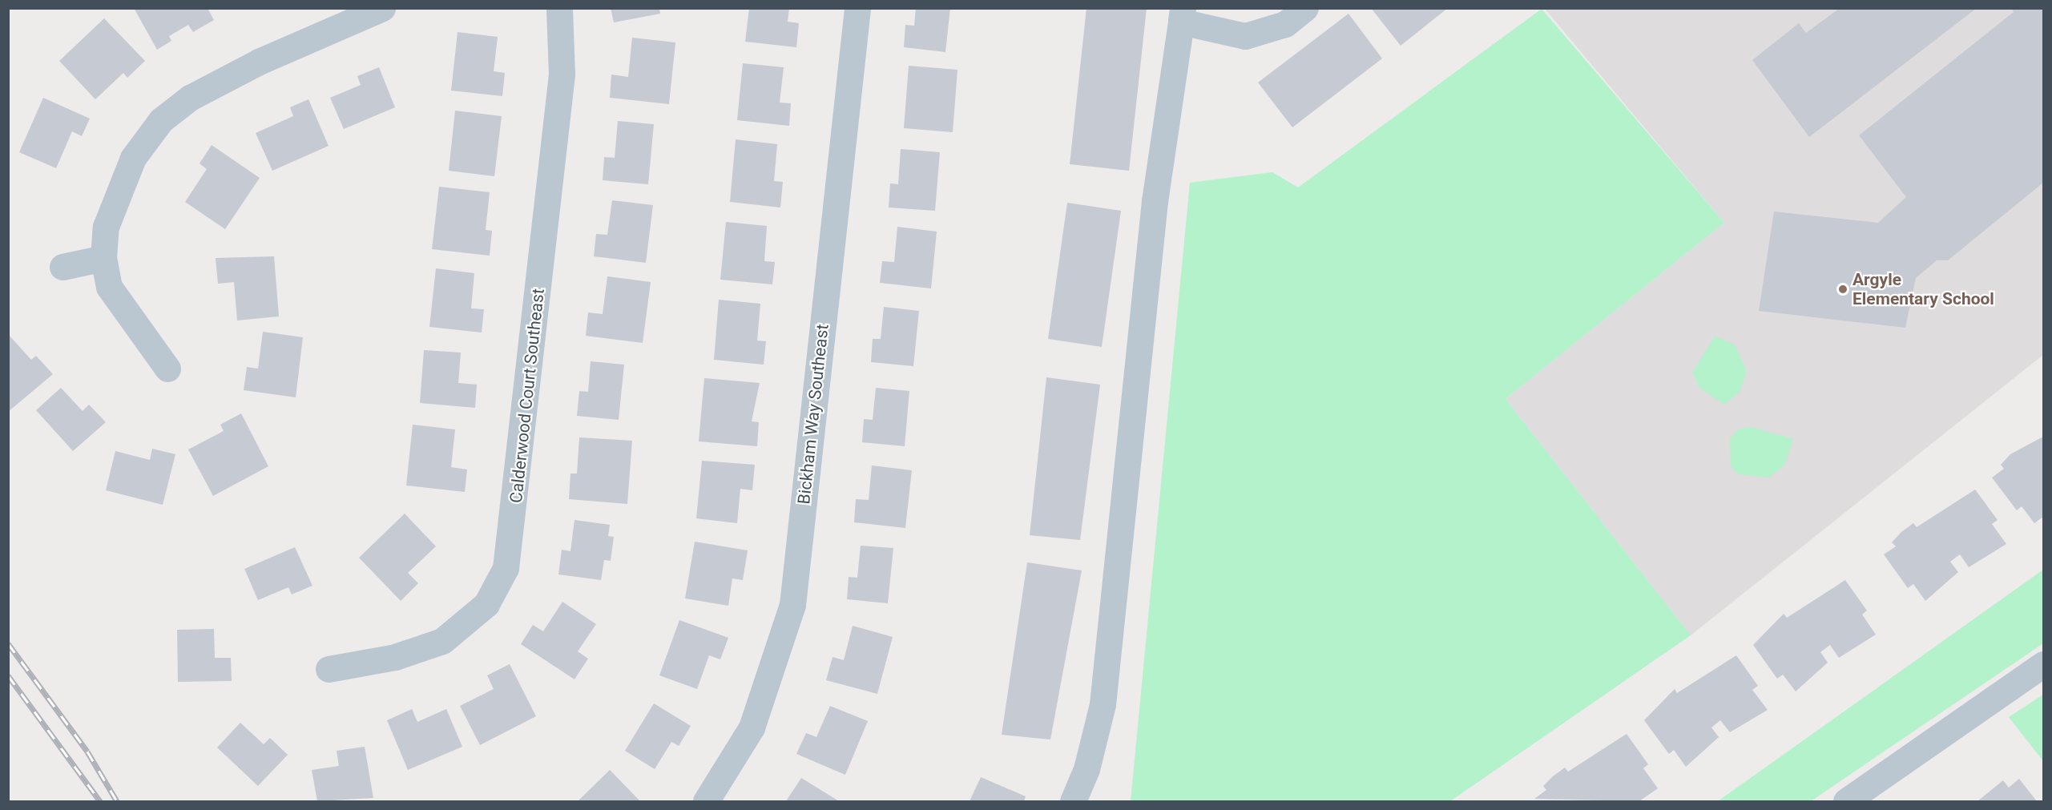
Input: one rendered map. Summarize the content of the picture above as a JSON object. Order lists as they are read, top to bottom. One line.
{"streets":{"street":["Calderwood Court Southeast","Bickham Way Southeast"]},"places":["Argyle Elementary School"]}
